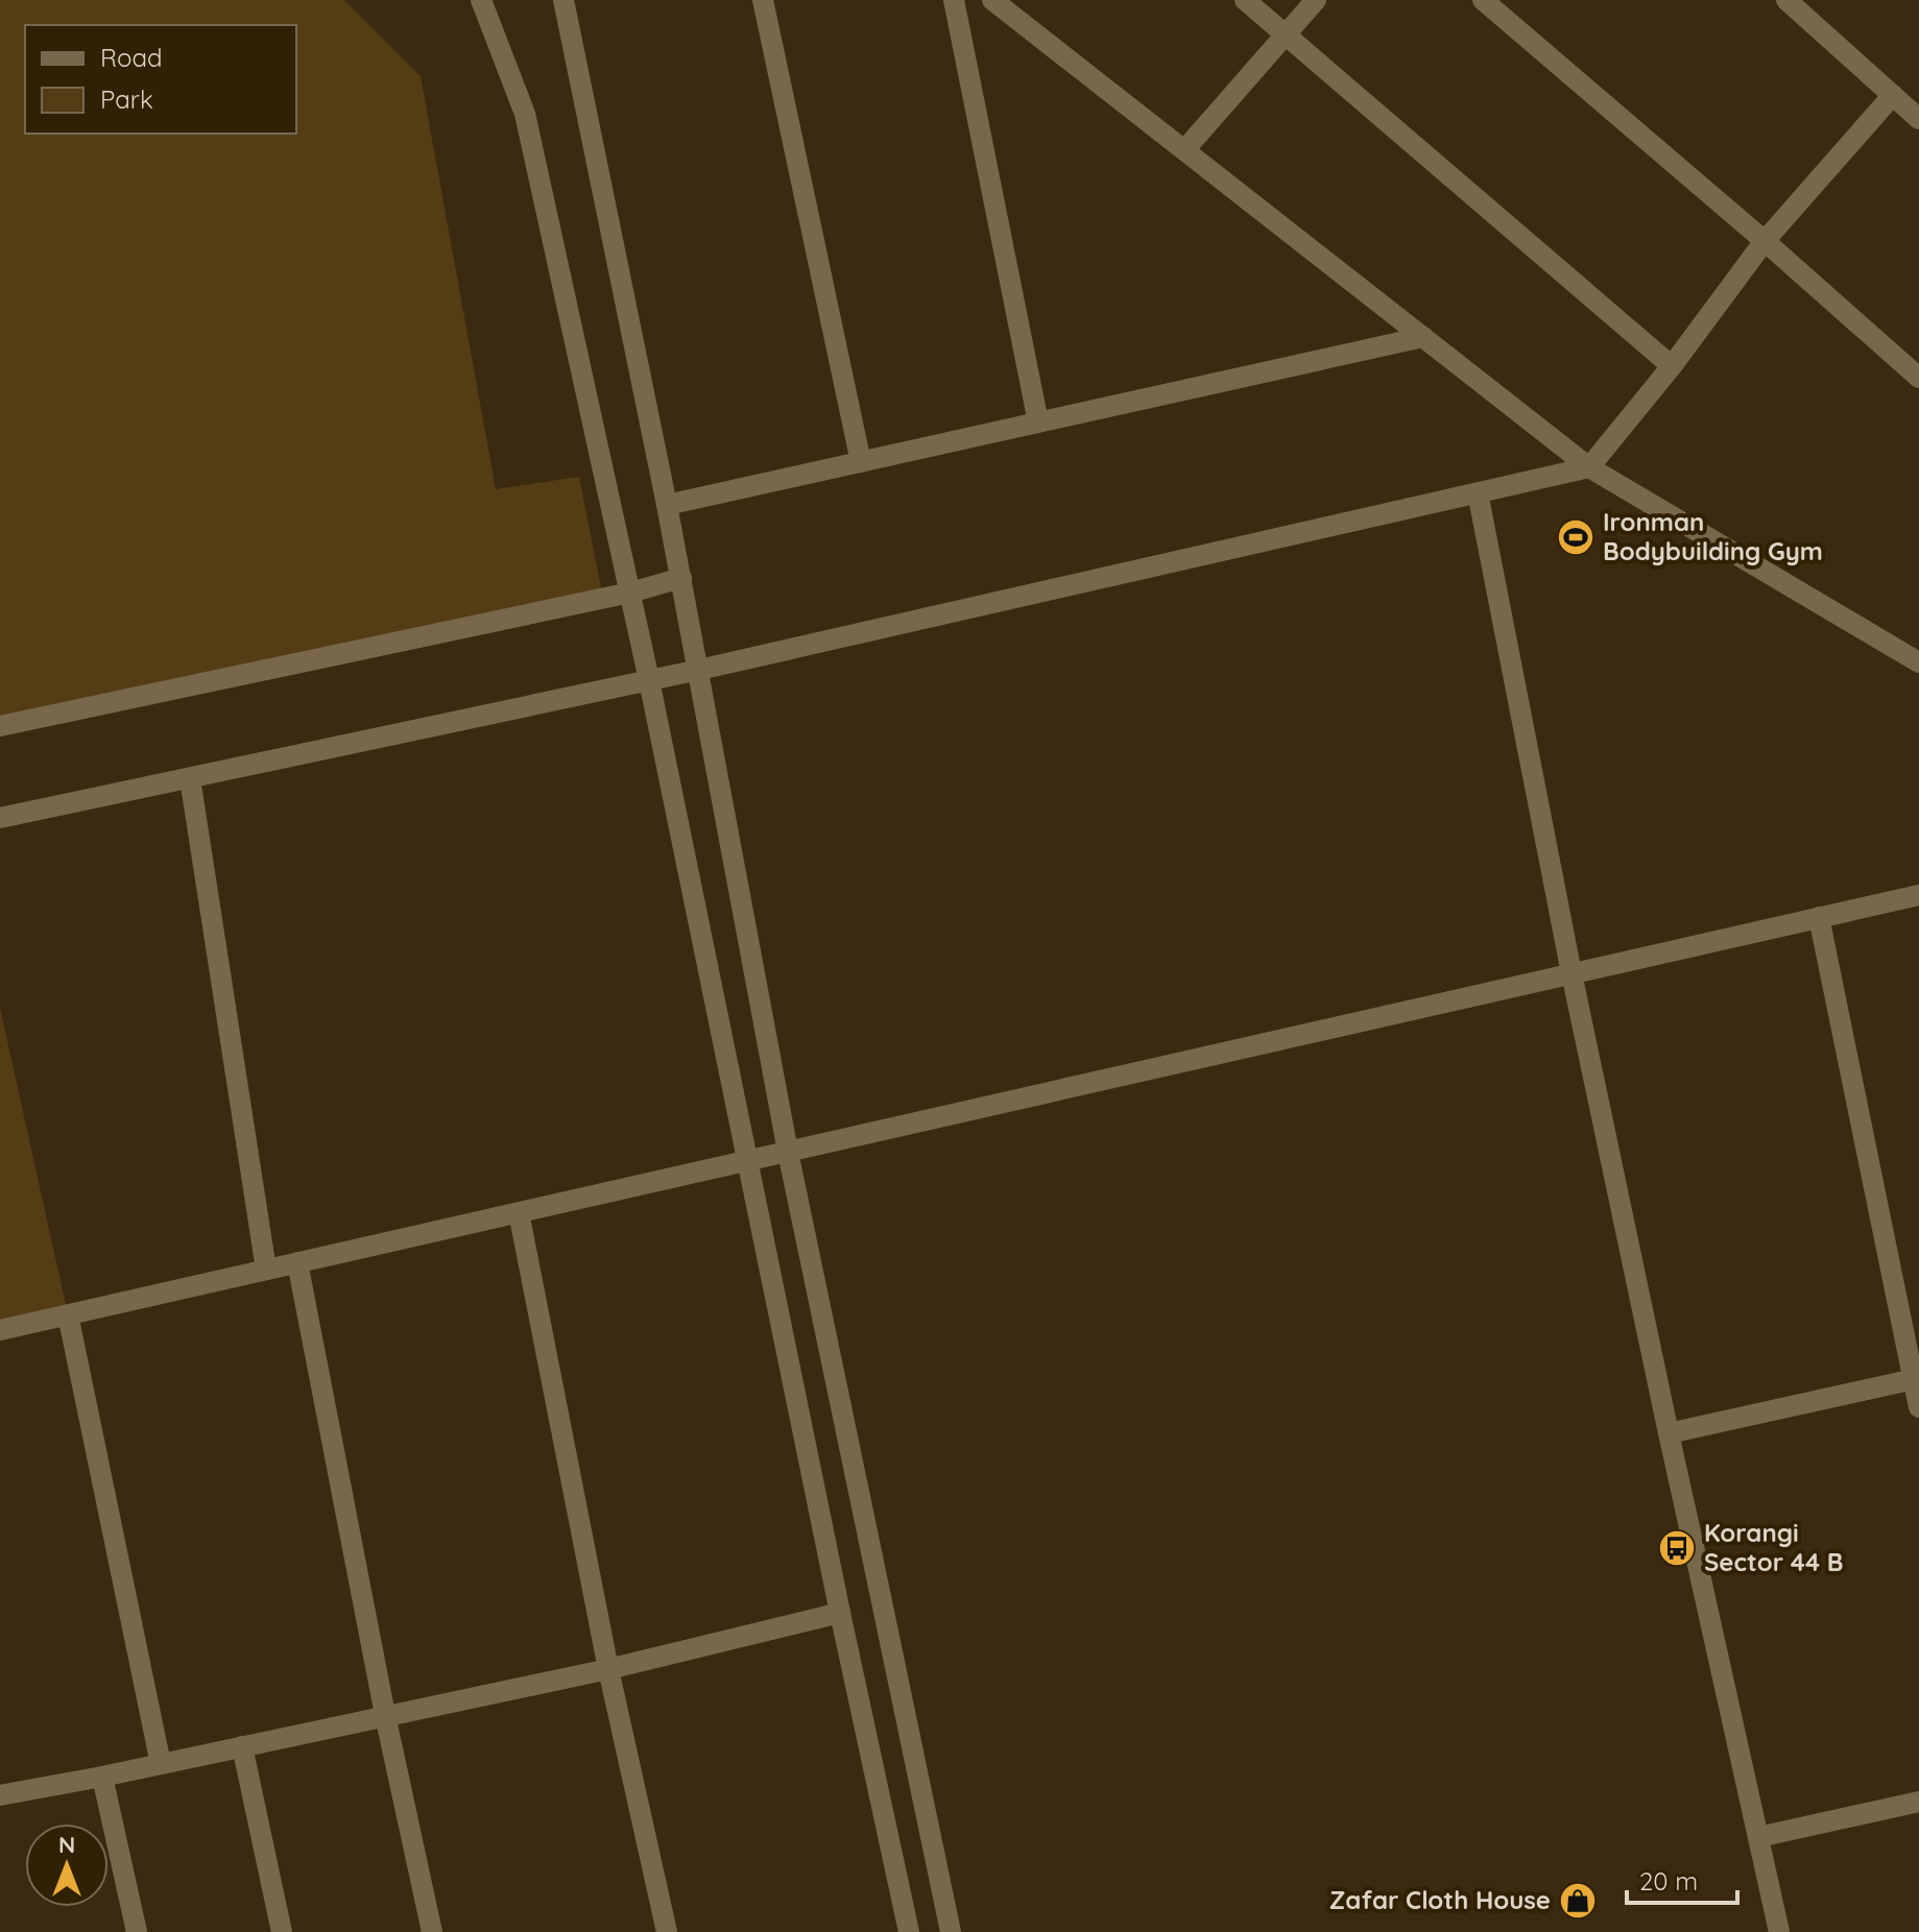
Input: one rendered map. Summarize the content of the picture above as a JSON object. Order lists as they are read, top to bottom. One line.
{"places":{"sports":["Ironman Bodybuilding Gym"],"bus stop":["Korangi Sector 44 B"],"shop":["Zafar Cloth House"]},"legend":["Road","Park"],"scale_bar":"20 m","north":"top"}
